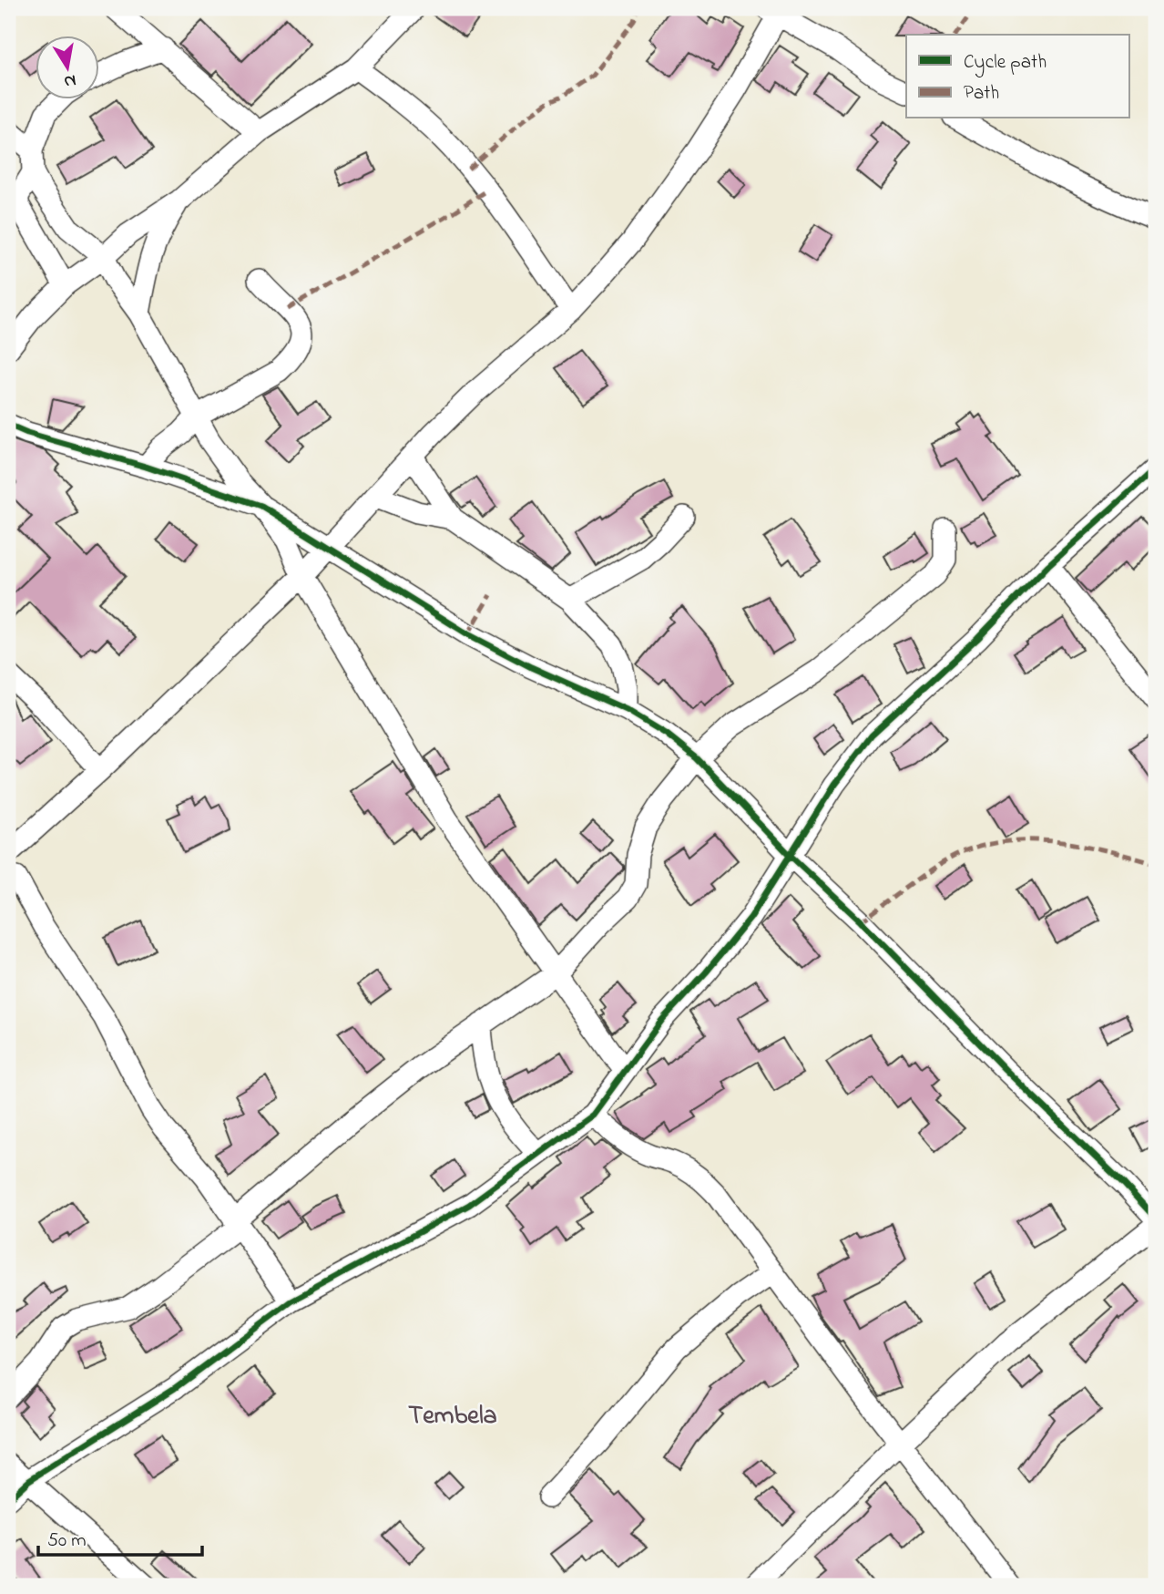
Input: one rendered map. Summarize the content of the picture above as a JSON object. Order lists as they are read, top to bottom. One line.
{"districts":["Tembela"],"legend":["Cycle path","Path"],"scale_bar":"50 m","north":"bottom"}
